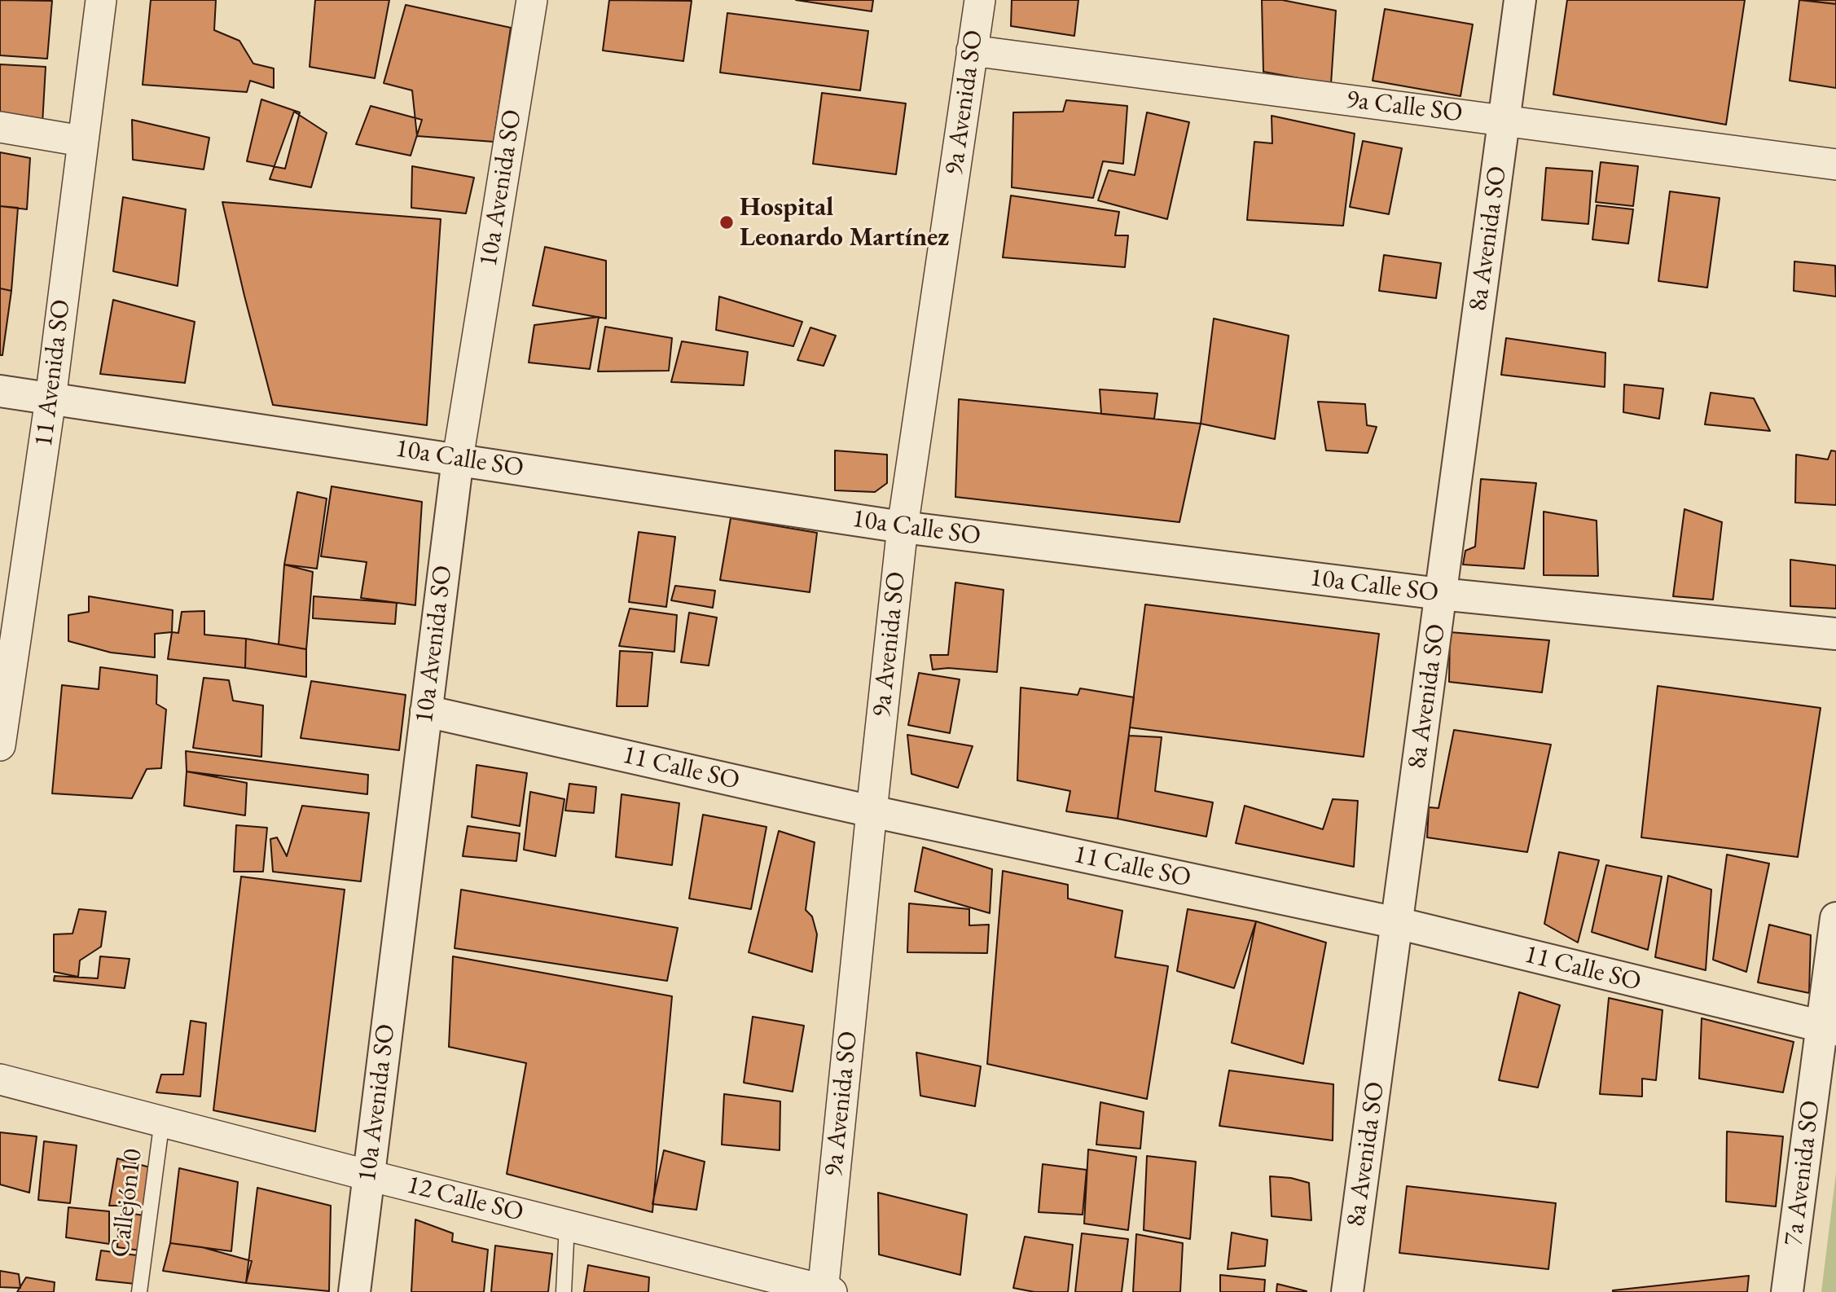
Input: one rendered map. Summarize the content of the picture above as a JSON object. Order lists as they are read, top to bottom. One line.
{"streets":{"street":["9a Avenida SO","9a Calle SO","10a Avenida SO","8a Avenida SO","11 Avenida SO","10a Calle SO","11 Calle SO","7a Avenida SO","12 Calle SO"],"lane":["Callejón10"]},"crossings":[["9a Avenida SO","9a Calle SO"],["9a Avenida SO","10a Calle SO"],["9a Avenida SO","11 Calle SO"],["9a Avenida SO","12 Calle SO"],["9a Calle SO","8a Avenida SO"],["10a Avenida SO","10a Calle SO"],["10a Avenida SO","11 Calle SO"],["10a Avenida SO","12 Calle SO"],["8a Avenida SO","10a Calle SO"],["8a Avenida SO","11 Calle SO"],["11 Avenida SO","10a Calle SO"],["11 Calle SO","7a Avenida SO"],["12 Calle SO","Callejón10"]],"places":["Hospital Leonardo Martínez"]}
